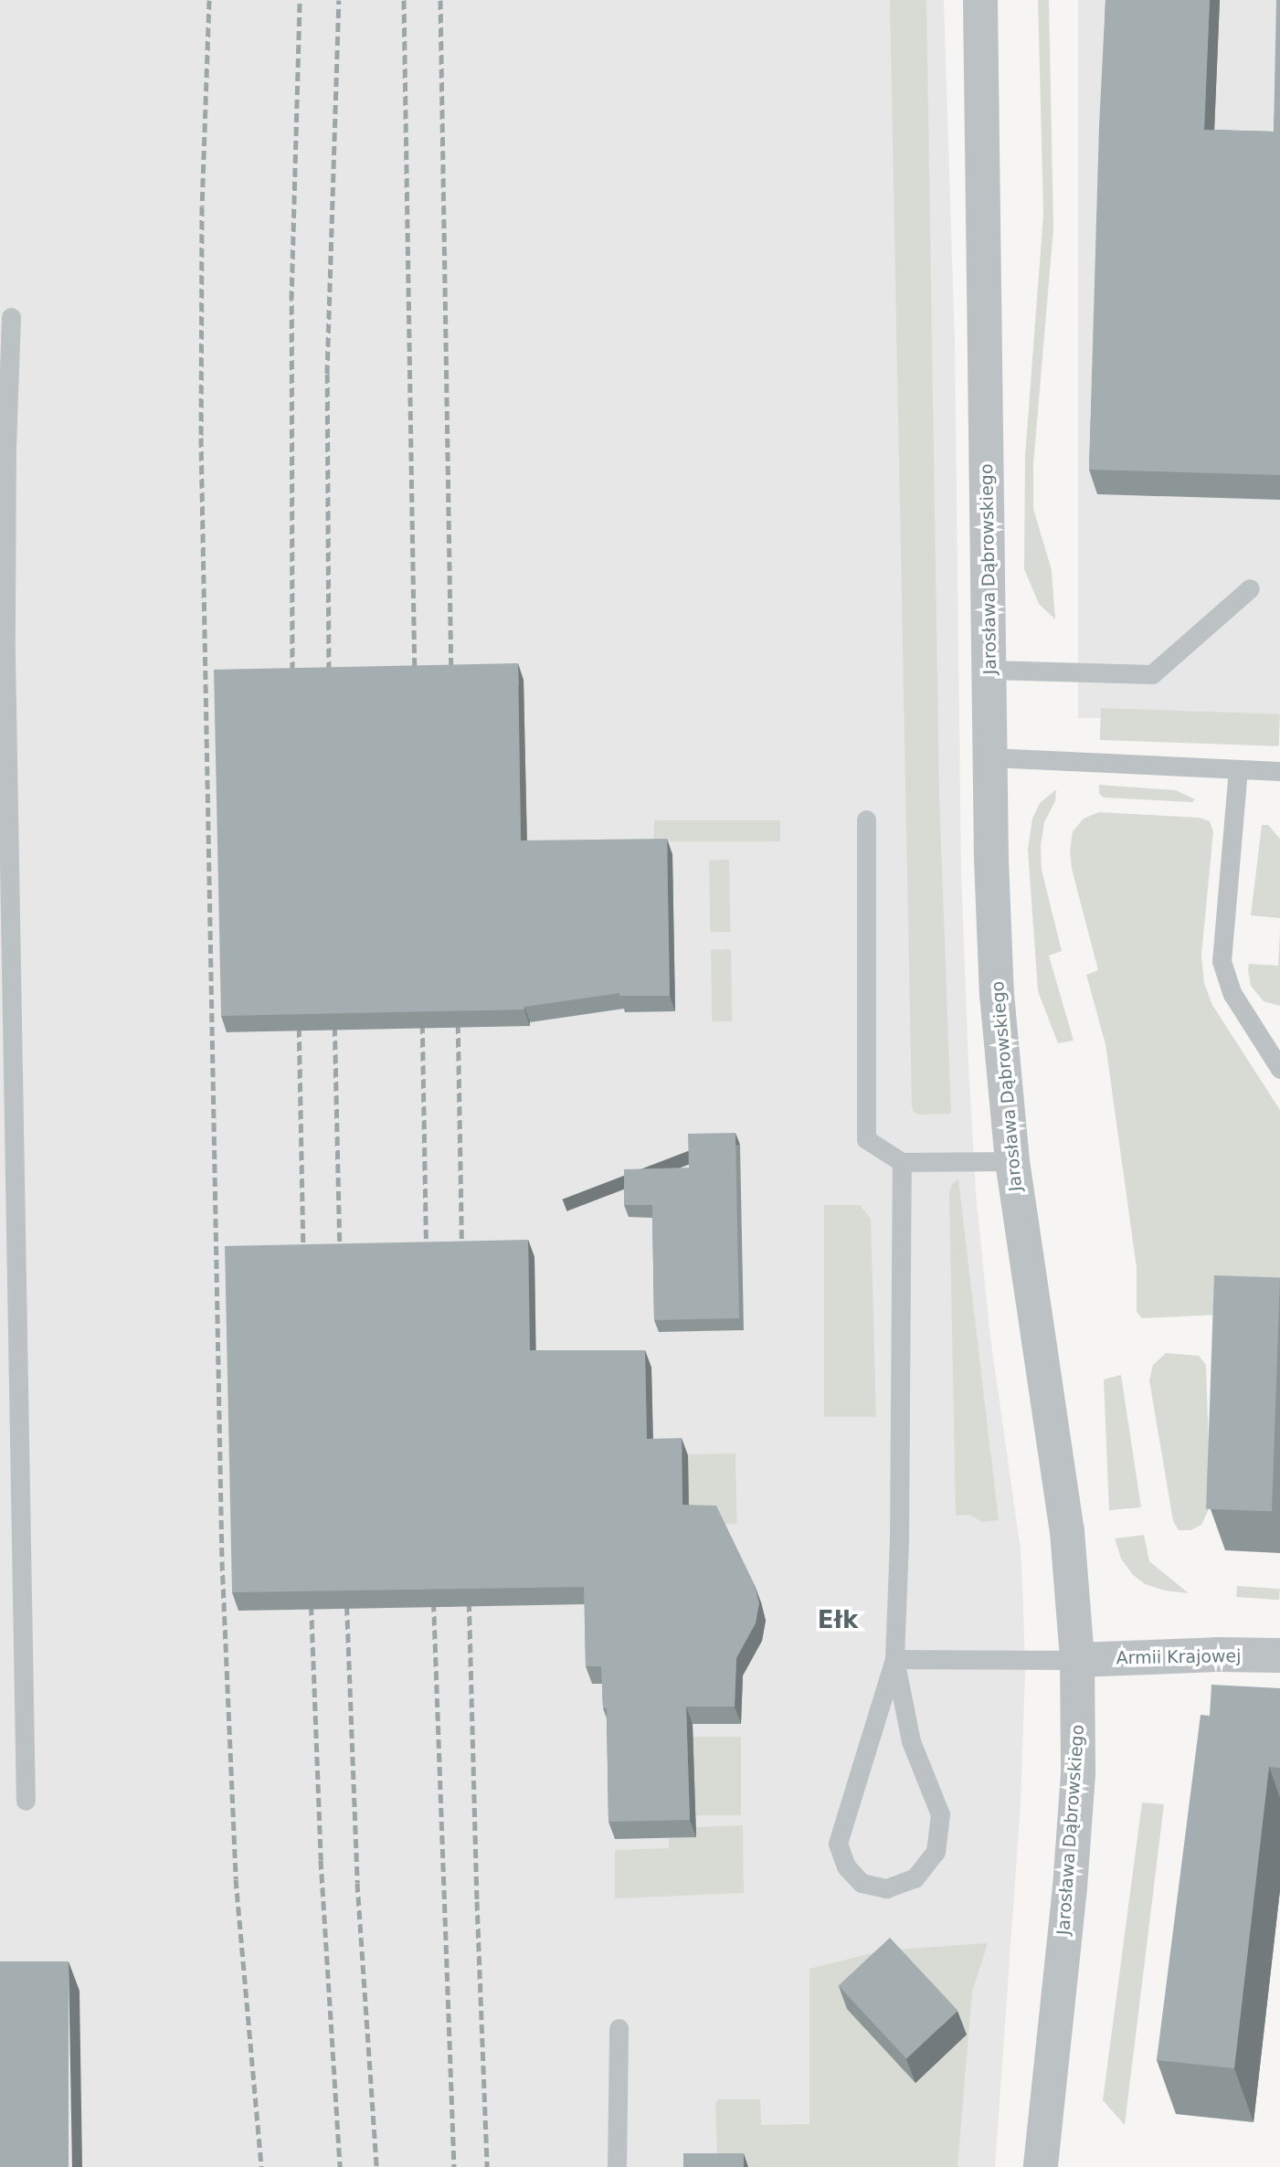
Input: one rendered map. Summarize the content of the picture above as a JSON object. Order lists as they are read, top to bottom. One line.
{"streets":{"street":["Jarosława Dąbrowskiego","Armii Krajowej"]},"crossings":[["Jarosława Dąbrowskiego","Armii Krajowej"]],"districts":["Ełk"]}
